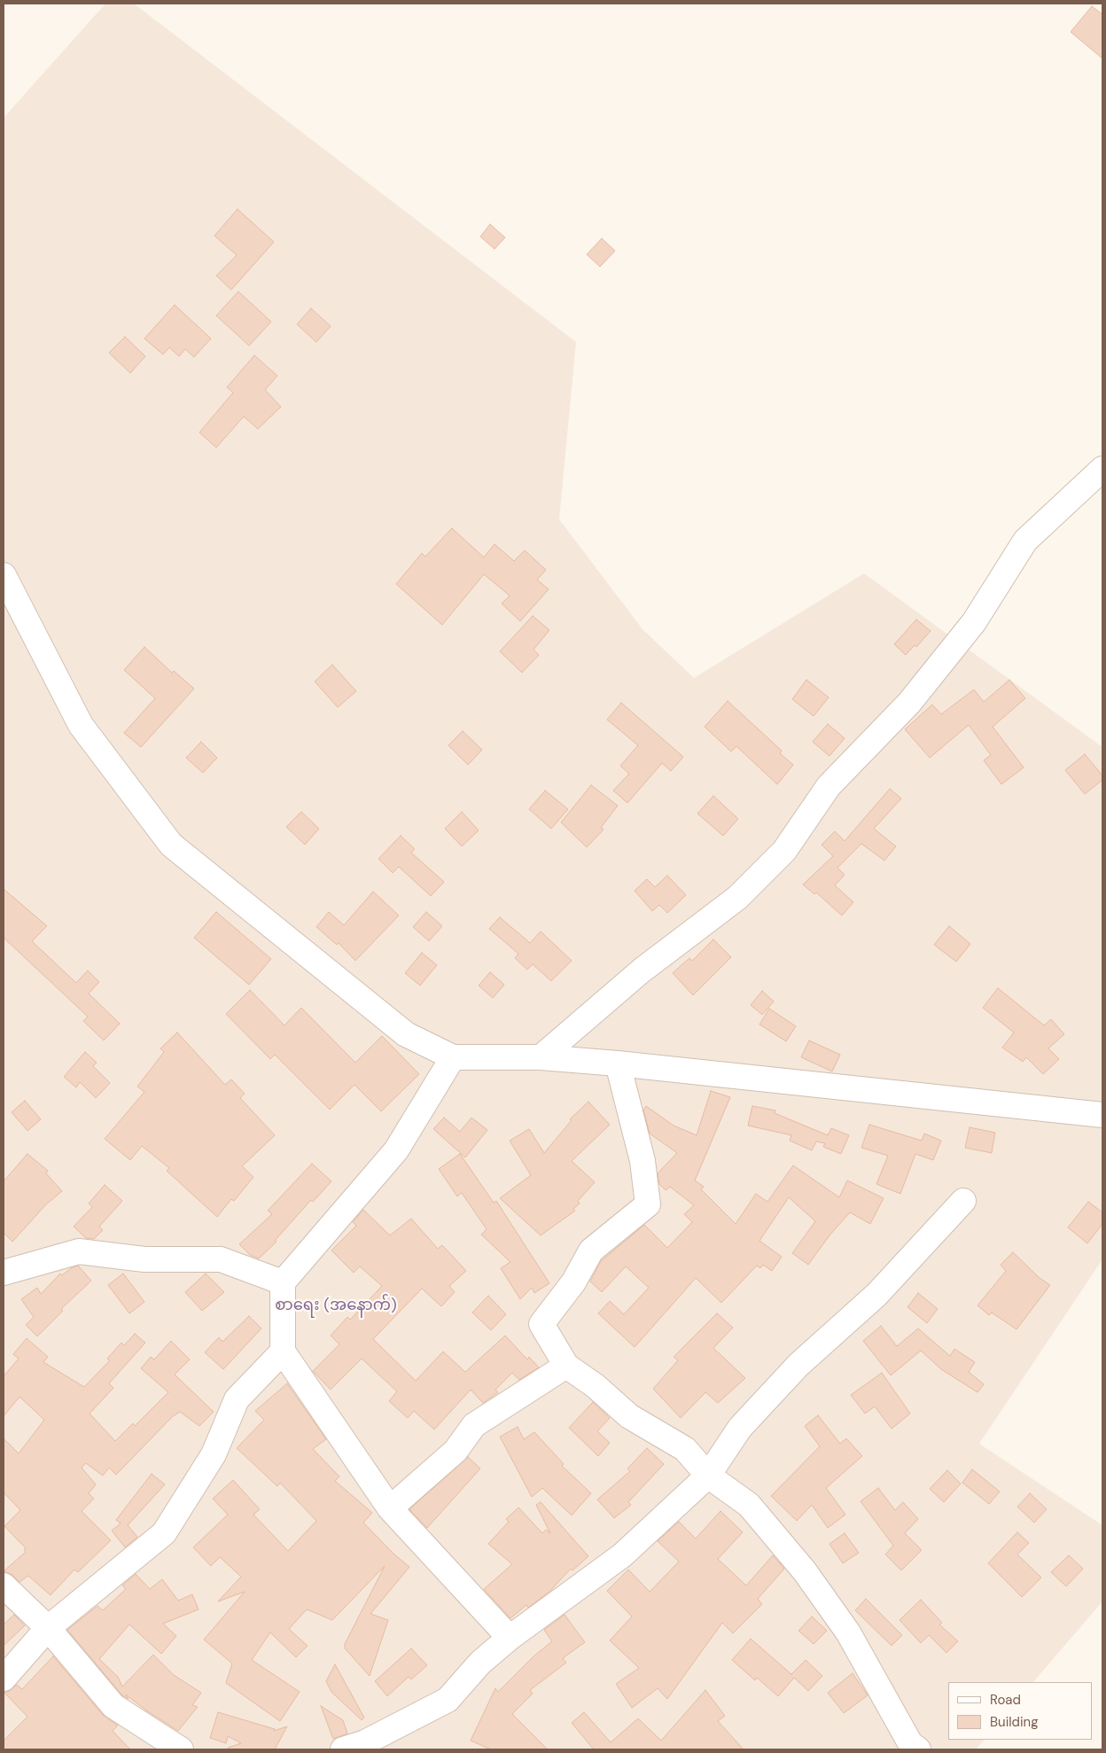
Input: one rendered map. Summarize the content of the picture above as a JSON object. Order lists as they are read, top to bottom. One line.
{"districts":["စာရေး (အနောက်)"],"legend":["Road","Building"]}
